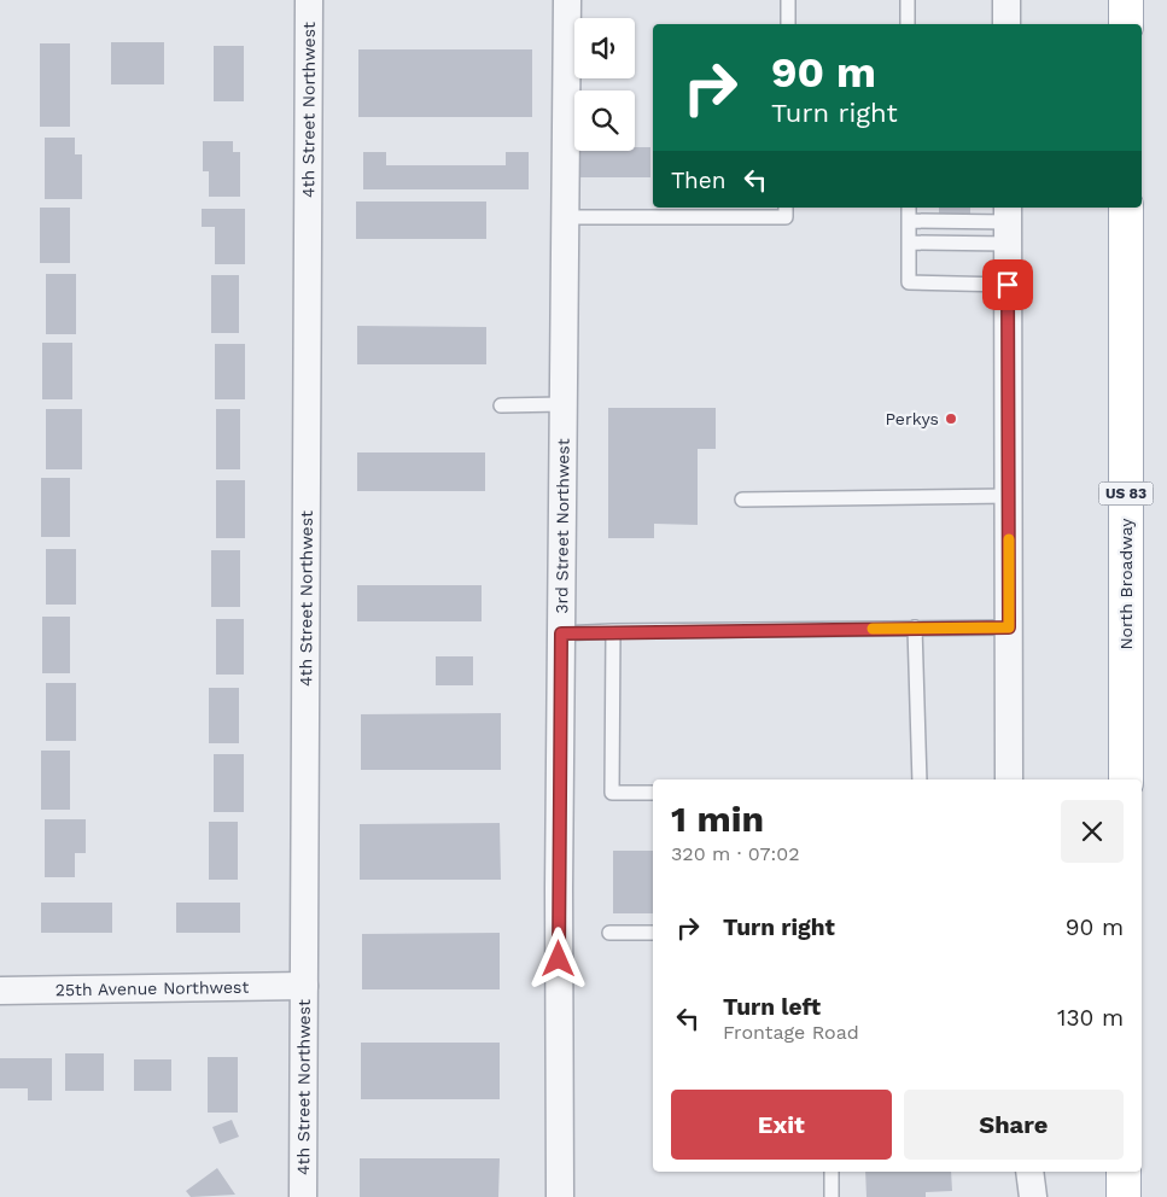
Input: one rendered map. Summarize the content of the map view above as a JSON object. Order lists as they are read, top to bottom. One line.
{"streets":{"main road":["US 83","North Broadway"],"street":["4th Street Northwest","3rd Street Northwest","25th Avenue Northwest"]},"crossings":[["4th Street Northwest","25th Avenue Northwest"]],"places":["Perkys"],"page":{"turn":["90 m","Turn right"],"then":"Then","heading":["1 min","320 m · 07:02"],"list":[{"name":"Turn right","value":"90 m"},{"name":"Turn left","note":"Frontage Road","value":"130 m"}],"buttons":["Exit","Share"]}}
